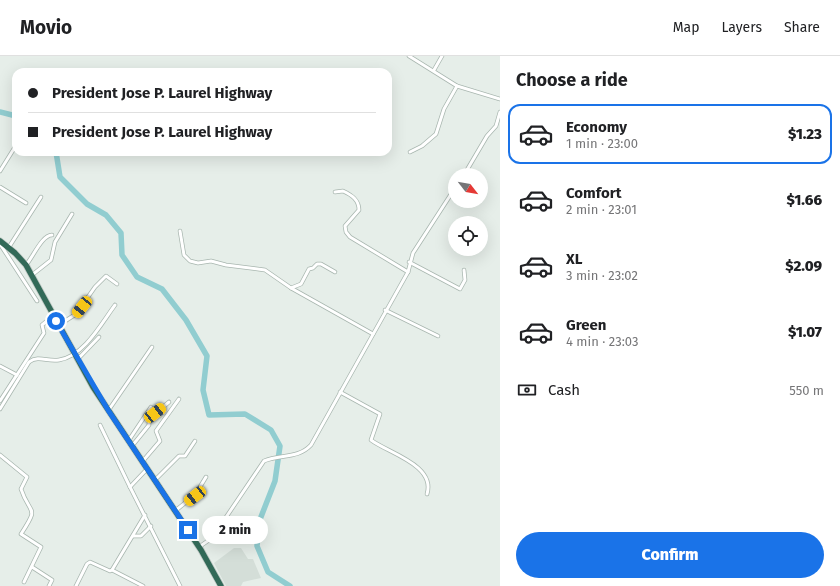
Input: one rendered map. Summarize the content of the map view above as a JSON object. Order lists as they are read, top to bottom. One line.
{"north":"bottom right","page":{"header":"Movio","nav":["Map","Layers","Share"],"heading":"Choose a ride","banner":["President Jose P. Laurel Highway","President Jose P. Laurel Highway"],"list":[{"name":"Economy","note":"1 min · 23:00","value":"$1.23"},{"name":"Comfort","note":"2 min · 23:01","value":"$1.66"},{"name":"XL","note":"3 min · 23:02","value":"$2.09"},{"name":"Green","note":"4 min · 23:03","value":"$1.07"}],"pay":["Cash","550 m"],"bubble":"2 min","buttons":"Confirm"}}
